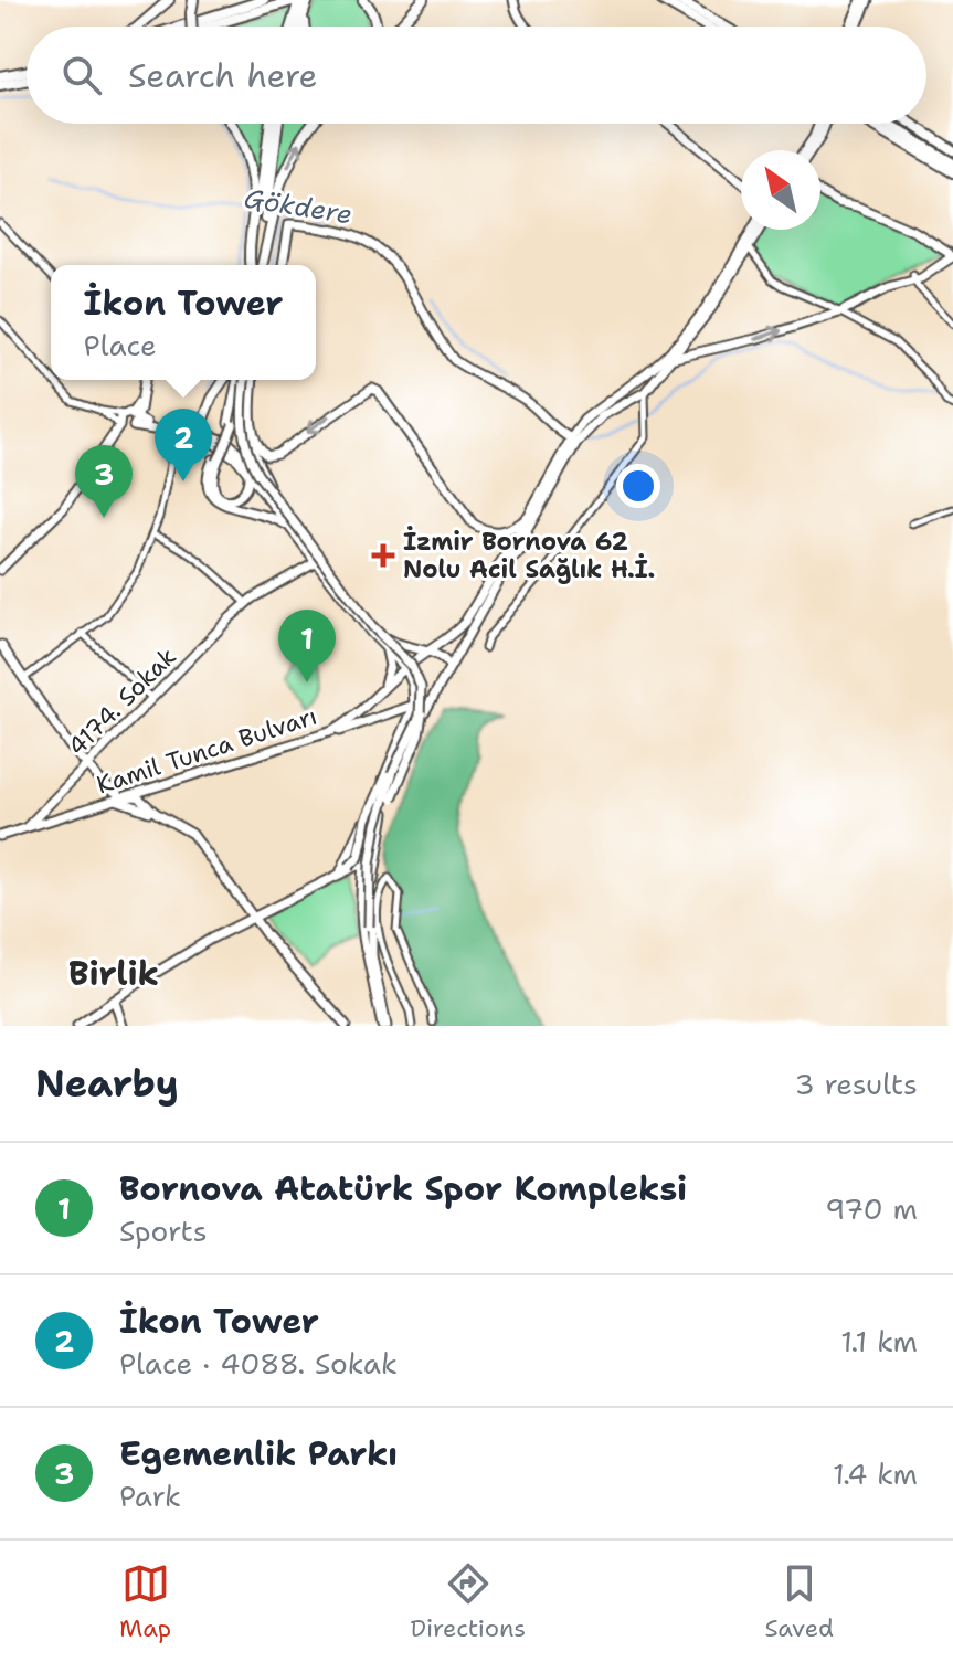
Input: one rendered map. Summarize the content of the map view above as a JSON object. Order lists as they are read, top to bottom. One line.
{"streets":{"main road":["4174. Sokak","Kamil Tunca Bulvarı"]},"crossings":[["4174. Sokak","Kamil Tunca Bulvarı"]],"districts":["Birlik"],"water":["Gökdere"],"places":{"health":["İzmir Bornova 62 Nolu Acil Sağlık H.İ."]},"north":"top left","page":{"search":"Search here","popup":["İkon Tower","Place"],"pins":["2","3","1"],"heading":["Nearby","3 results"],"list":[{"mark":"1","name":"Bornova Atatürk Spor Kompleksi","note":"Sports","value":"970 m"},{"mark":"2","name":"İkon Tower","note":"Place · 4088. Sokak","value":"1.1 km"},{"mark":"3","name":"Egemenlik Parkı","note":"Park","value":"1.4 km"}],"nav":["Map","Directions","Saved"]}}
